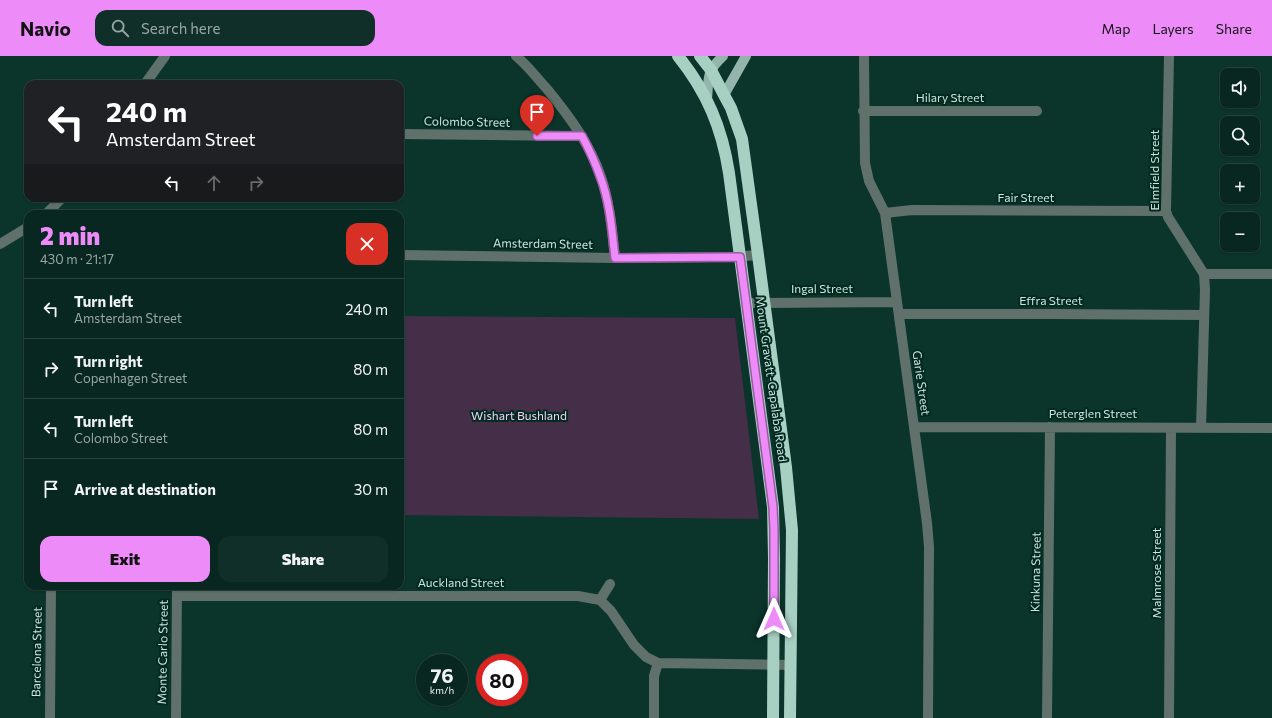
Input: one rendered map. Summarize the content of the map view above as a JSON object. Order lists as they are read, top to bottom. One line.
{"streets":{"highway":["Mount Gravatt-Capalaba Road"],"street":["Hilary Street","Colombo Street","Elmfield Street","Fair Street","Amsterdam Street","Ingal Street","Effra Street","Garie Street","Peterglen Street","Kinkuna Street","Malmrose Street","Auckland Street","Barcelona Street","Monte Carlo Street"]},"crossings":[["Hilary Street","Garie Street"],["Elmfield Street","Fair Street"],["Elmfield Street","Effra Street"],["Elmfield Street","Peterglen Street"],["Fair Street","Garie Street"],["Amsterdam Street","Mount Gravatt-Capalaba Road"],["Ingal Street","Mount Gravatt-Capalaba Road"],["Ingal Street","Garie Street"],["Effra Street","Garie Street"],["Garie Street","Peterglen Street"],["Peterglen Street","Kinkuna Street"],["Peterglen Street","Malmrose Street"],["Auckland Street","Monte Carlo Street"]],"parks":["Wishart Bushland"],"page":{"header":"Navio","search":"Search here","nav":["Map","Layers","Share"],"map_buttons":["+","−"],"turn":["240 m","Amsterdam Street"],"heading":["2 min","430 m · 21:17"],"list":[{"name":"Turn left","note":"Amsterdam Street","value":"240 m"},{"name":"Turn right","note":"Copenhagen Street","value":"80 m"},{"name":"Turn left","note":"Colombo Street","value":"80 m"},{"name":"Arrive at destination","value":"30 m"}],"buttons":["Exit","Share"],"speed":"76 km/h","limit":"80"}}
